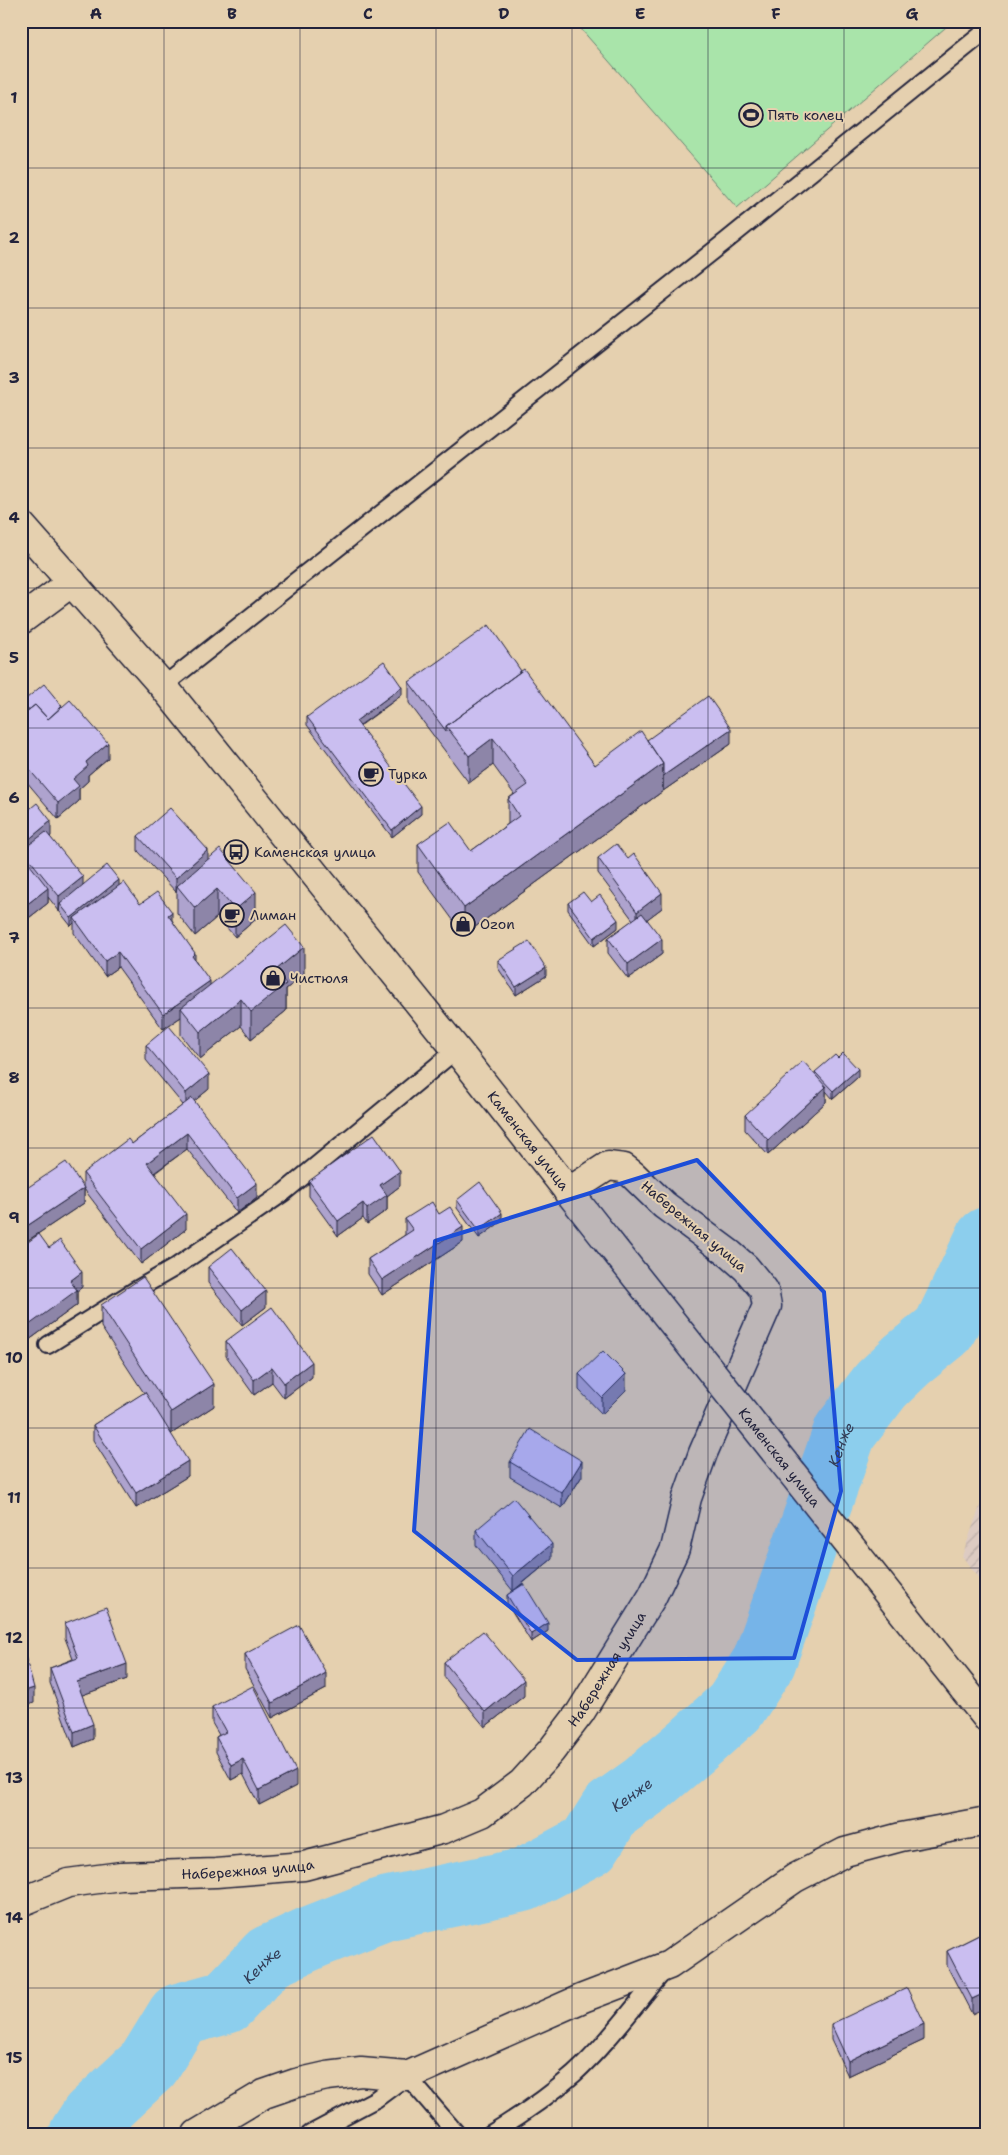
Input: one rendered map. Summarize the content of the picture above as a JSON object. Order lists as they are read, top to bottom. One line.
{"streets":{"street":["Каменская улица","Набережная улица"]},"crossings":[["Каменская улица","Набережная улица"]],"water":["Кенже"],"places":{"sports":["Пять колец"],"cafe":["Турка","Лиман"],"bus stop":["Каменская улица"],"shop":["Ozon","Чистюля"]},"grid":{"columns":["A","B","C","D","E","F","G"],"rows":["1","2","3","4","5","6","7","8","9","10","11","12","13","14","15"]}}
